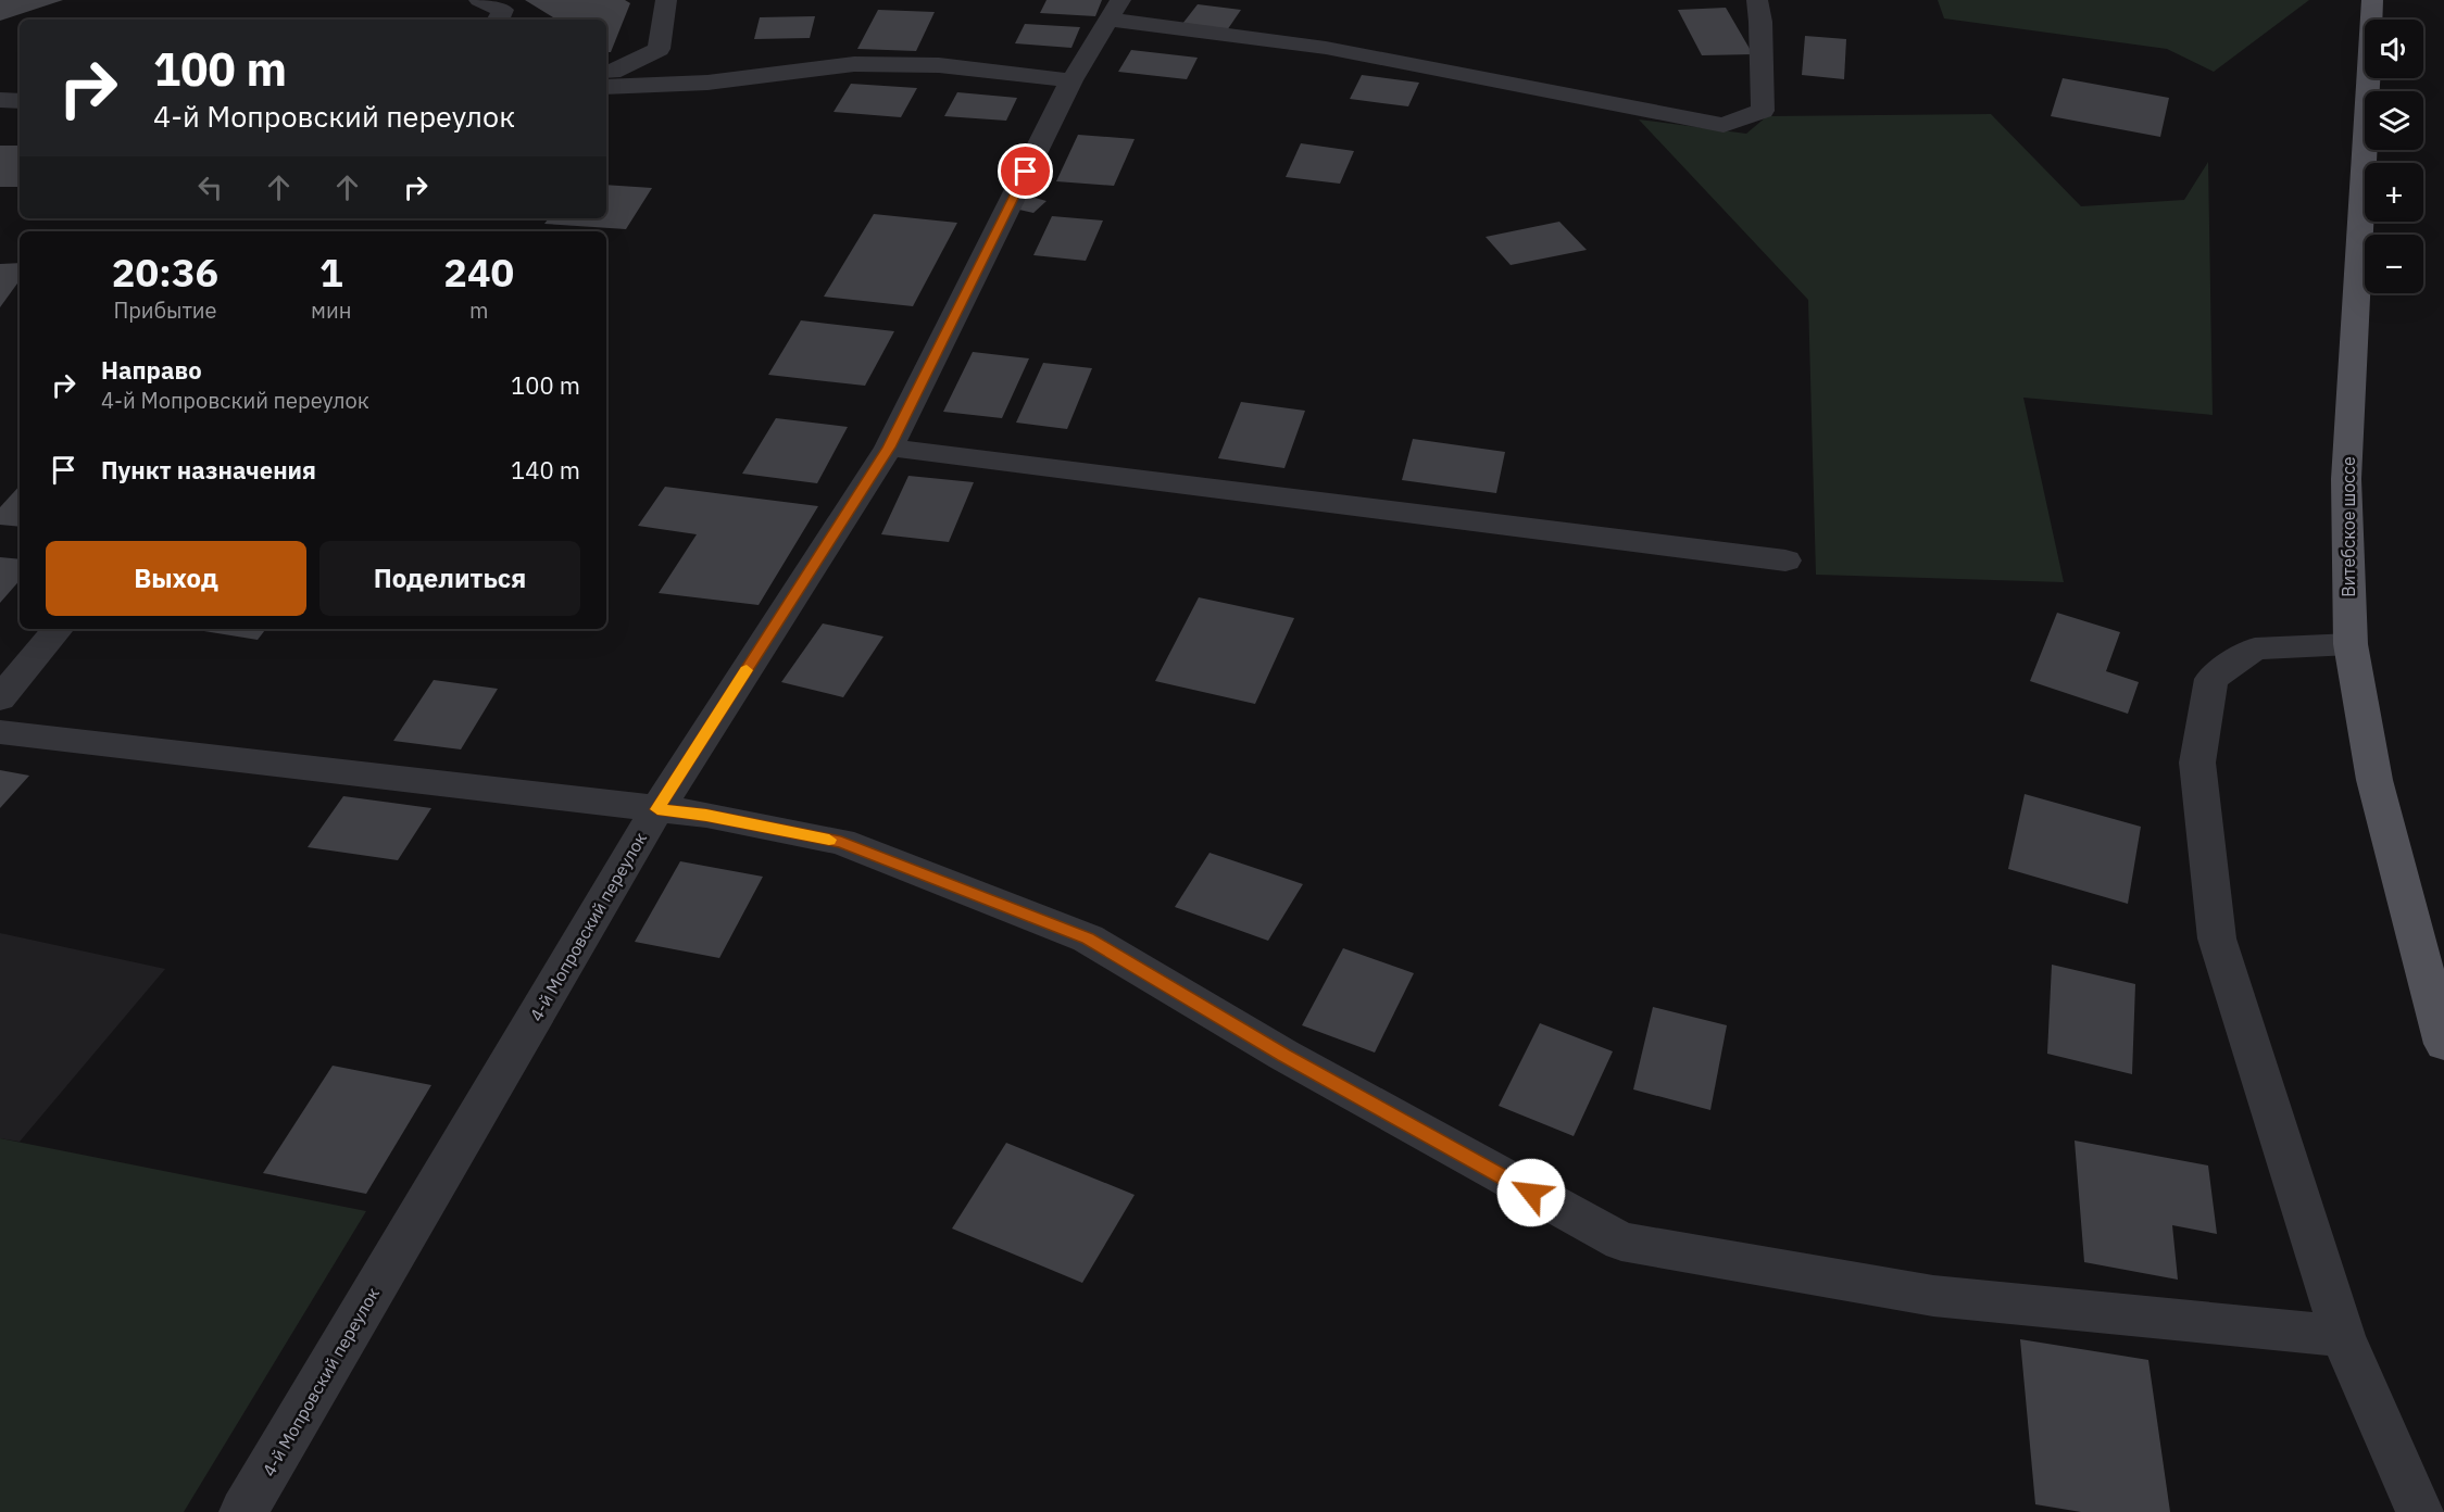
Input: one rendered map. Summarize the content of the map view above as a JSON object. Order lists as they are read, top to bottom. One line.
{"streets":{"main road":["Витебское шоссе"],"street":["4-й Мопровский переулок"]},"page":{"map_buttons":["+","−"],"turn":["100 m","4-й Мопровский переулок"],"eta":["20:36","Прибытие","1","мин","240","m"],"list":[{"name":"Направо","note":"4-й Мопровский переулок","value":"100 m"},{"name":"Пункт назначения","value":"140 m"}],"buttons":["Выход","Поделиться"]}}
